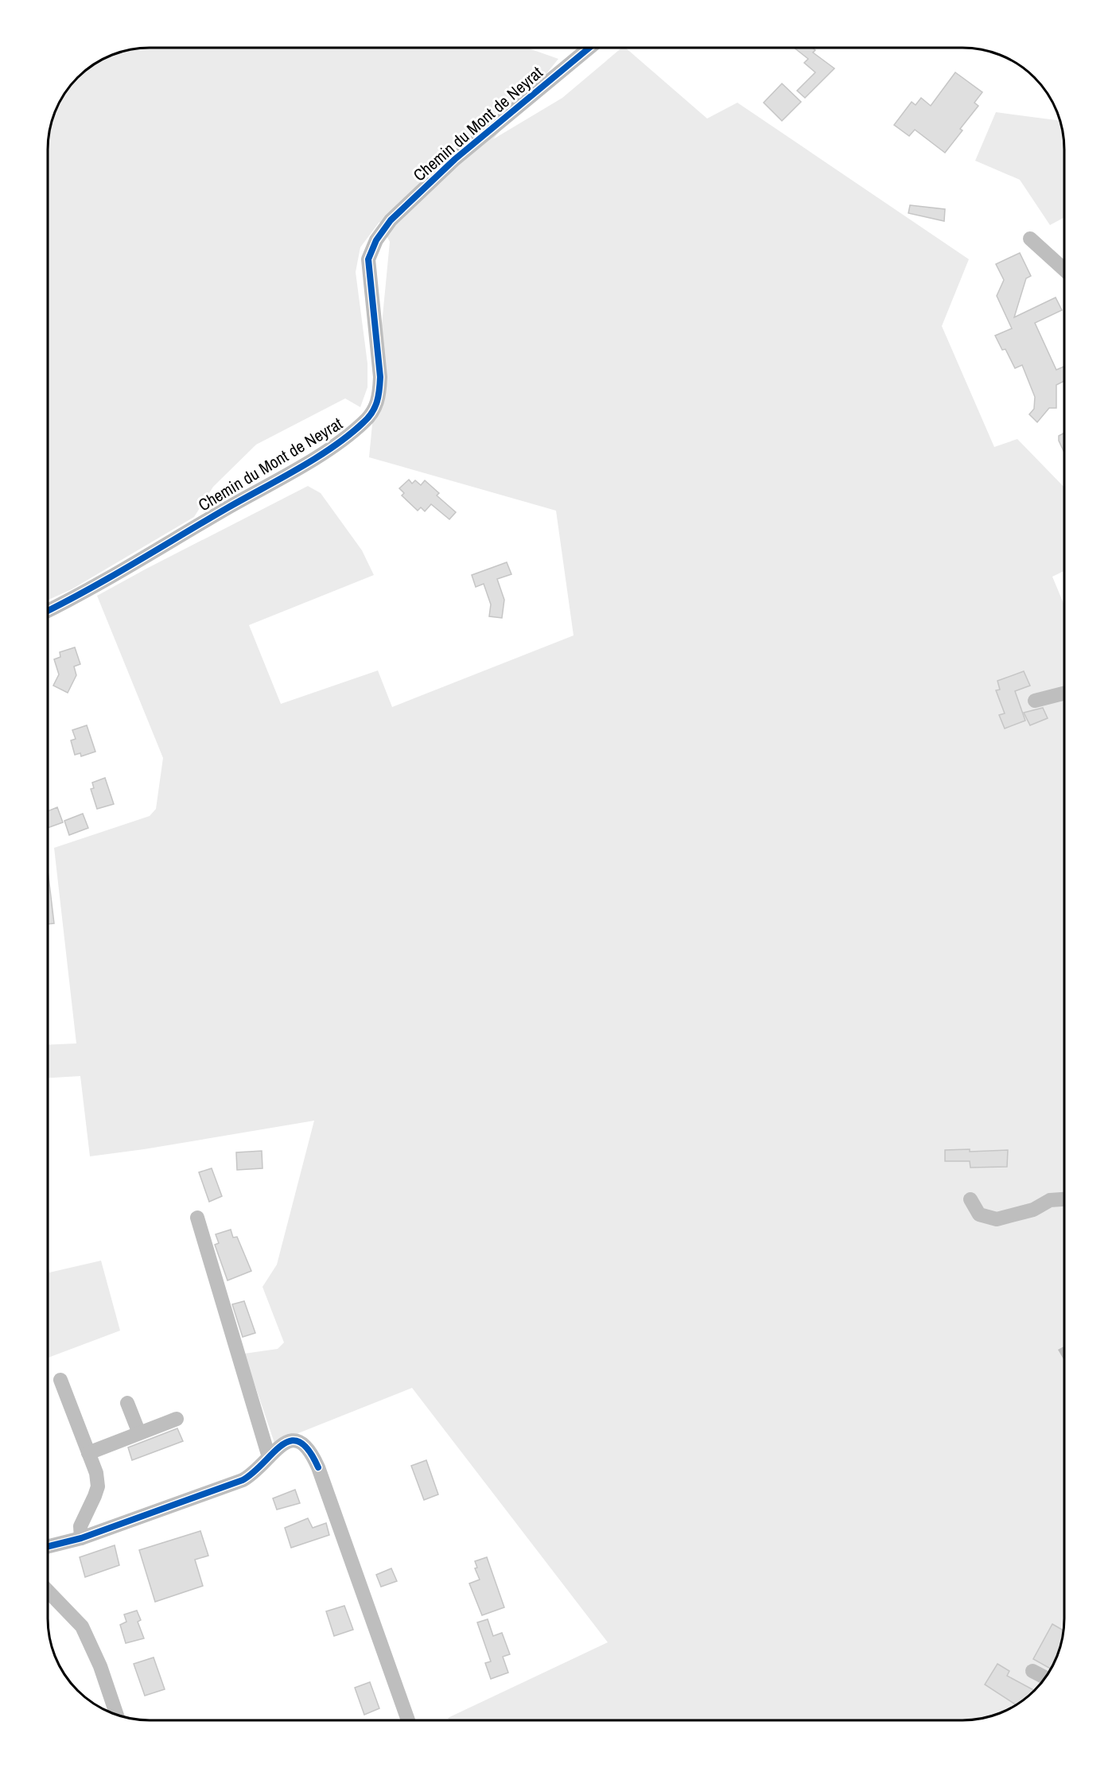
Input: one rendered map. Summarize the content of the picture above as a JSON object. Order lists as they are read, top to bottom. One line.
{"streets":{"street":["Chemin du Mont de Neyrat"]}}
